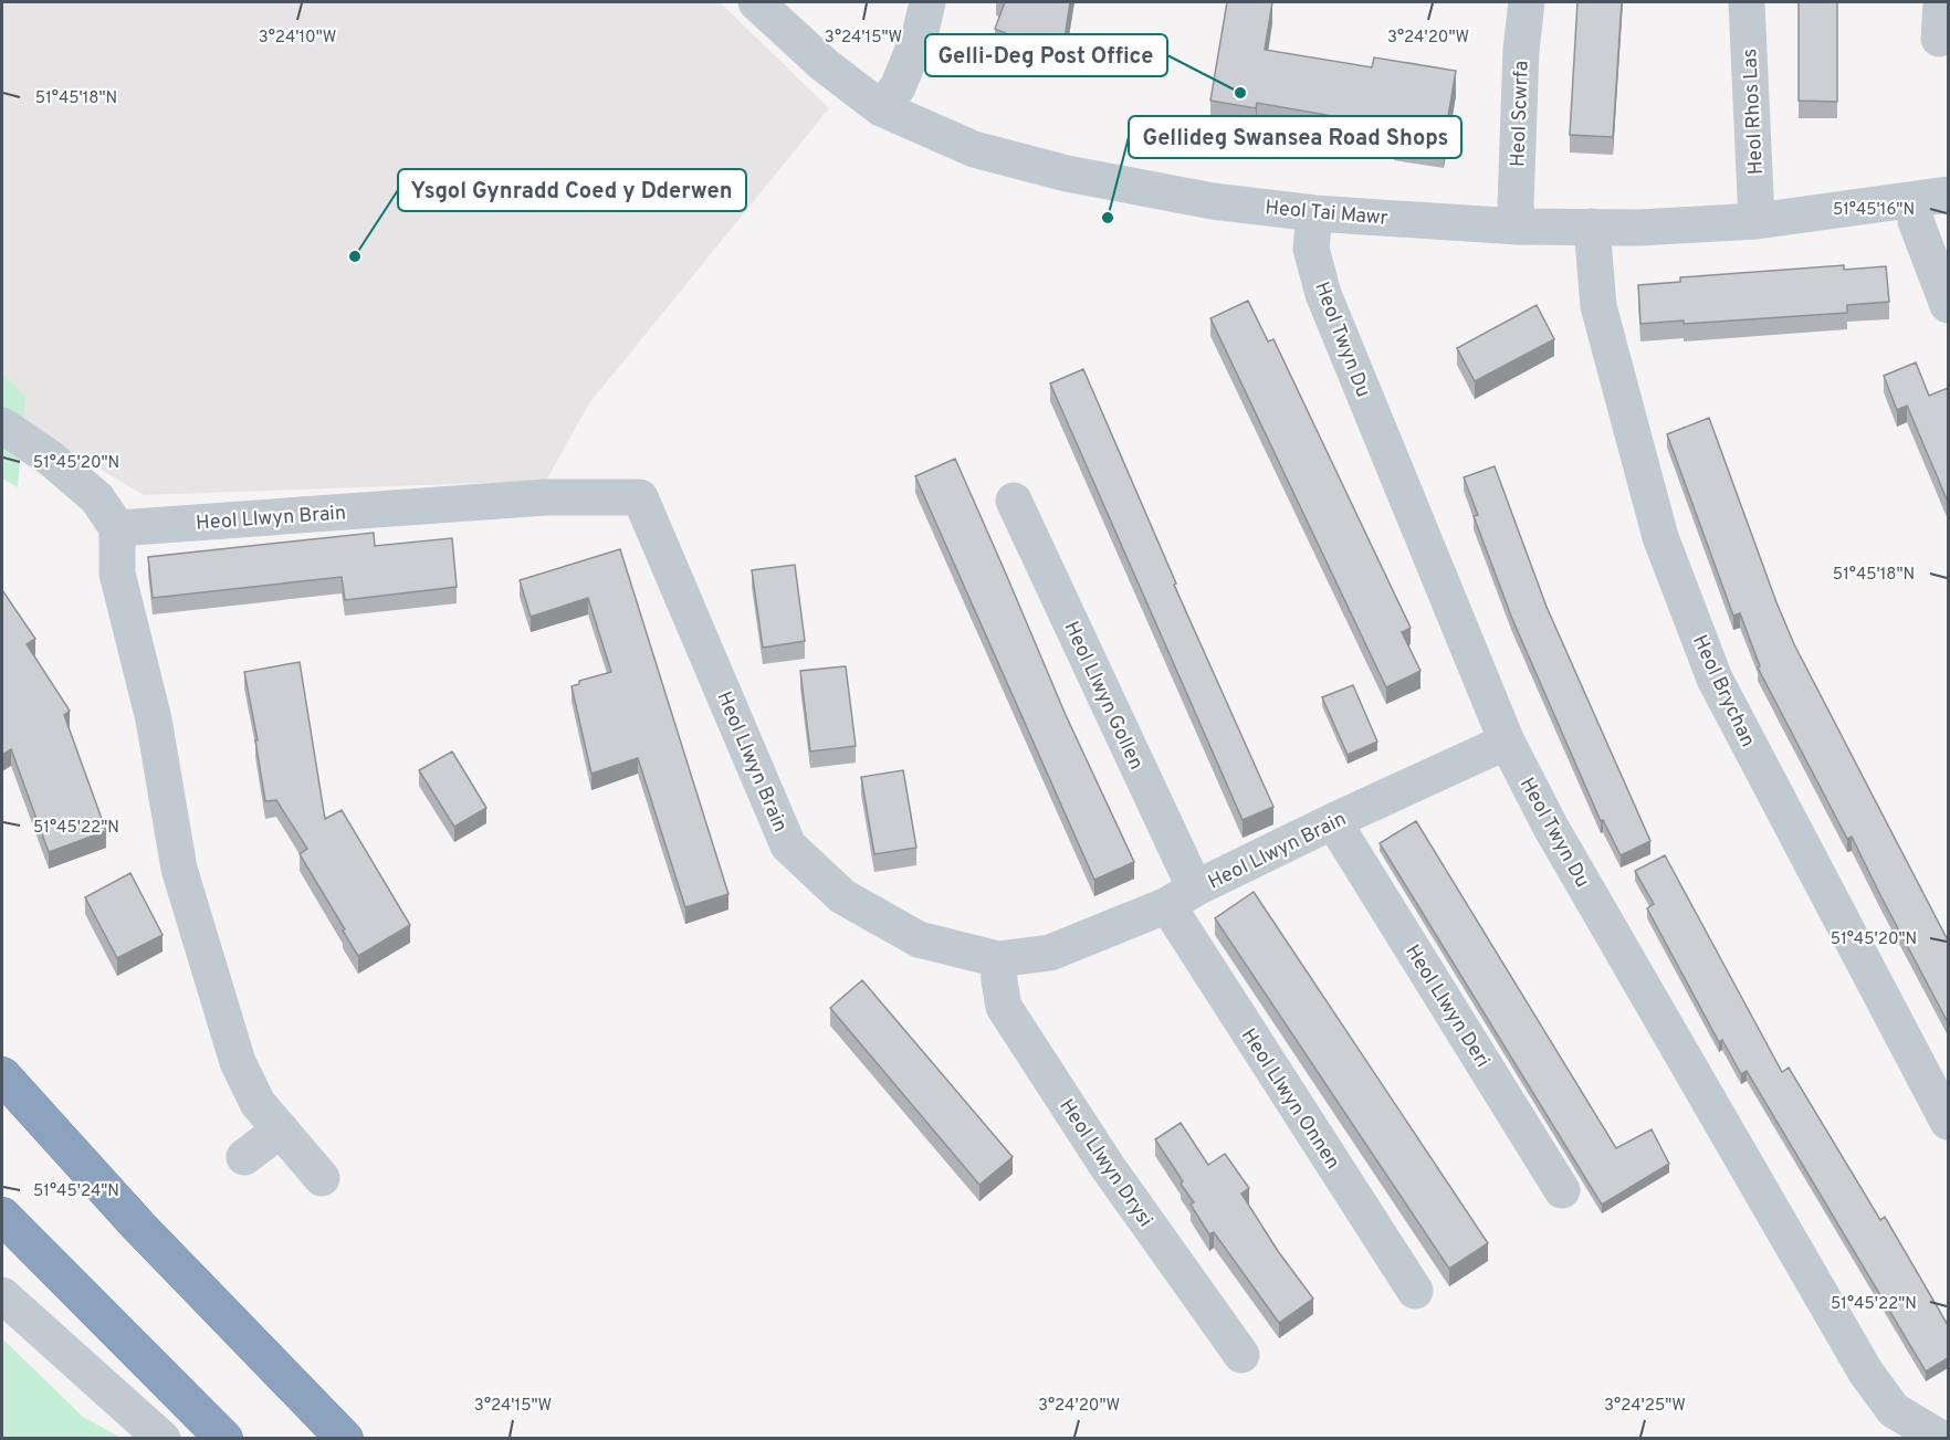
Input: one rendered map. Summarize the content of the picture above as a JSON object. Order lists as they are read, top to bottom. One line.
{"streets":{"street":["Heol Rhos Las","Heol Scwrfa","Heol Tai Mawr","Heol Twyn Du","Heol Llwyn Brain","Heol Brychan","Heol Llwyn Gollen","Heol Llwyn Deri","Heol Llwyn Onnen","Heol Llwyn Drysi"]},"crossings":[["Heol Rhos Las","Heol Tai Mawr"],["Heol Scwrfa","Heol Tai Mawr"],["Heol Tai Mawr","Heol Twyn Du"],["Heol Tai Mawr","Heol Brychan"],["Heol Twyn Du","Heol Llwyn Brain"],["Heol Llwyn Brain","Heol Llwyn Gollen"],["Heol Llwyn Brain","Heol Llwyn Deri"],["Heol Llwyn Brain","Heol Llwyn Onnen"],["Heol Llwyn Brain","Heol Llwyn Drysi"],["Heol Llwyn Gollen","Heol Llwyn Onnen"]],"places":["Gelli-Deg Post Office","Gellideg Swansea Road Shops","Ysgol Gynradd Coed y Dderwen"],"coordinates":["3°24'10\"W","3°24'15\"W","3°24'20\"W","51°45'18\"N","51°45'16\"N","51°45'20\"N","51°45'22\"N","51°45'24\"N","3°24'25\"W"]}
